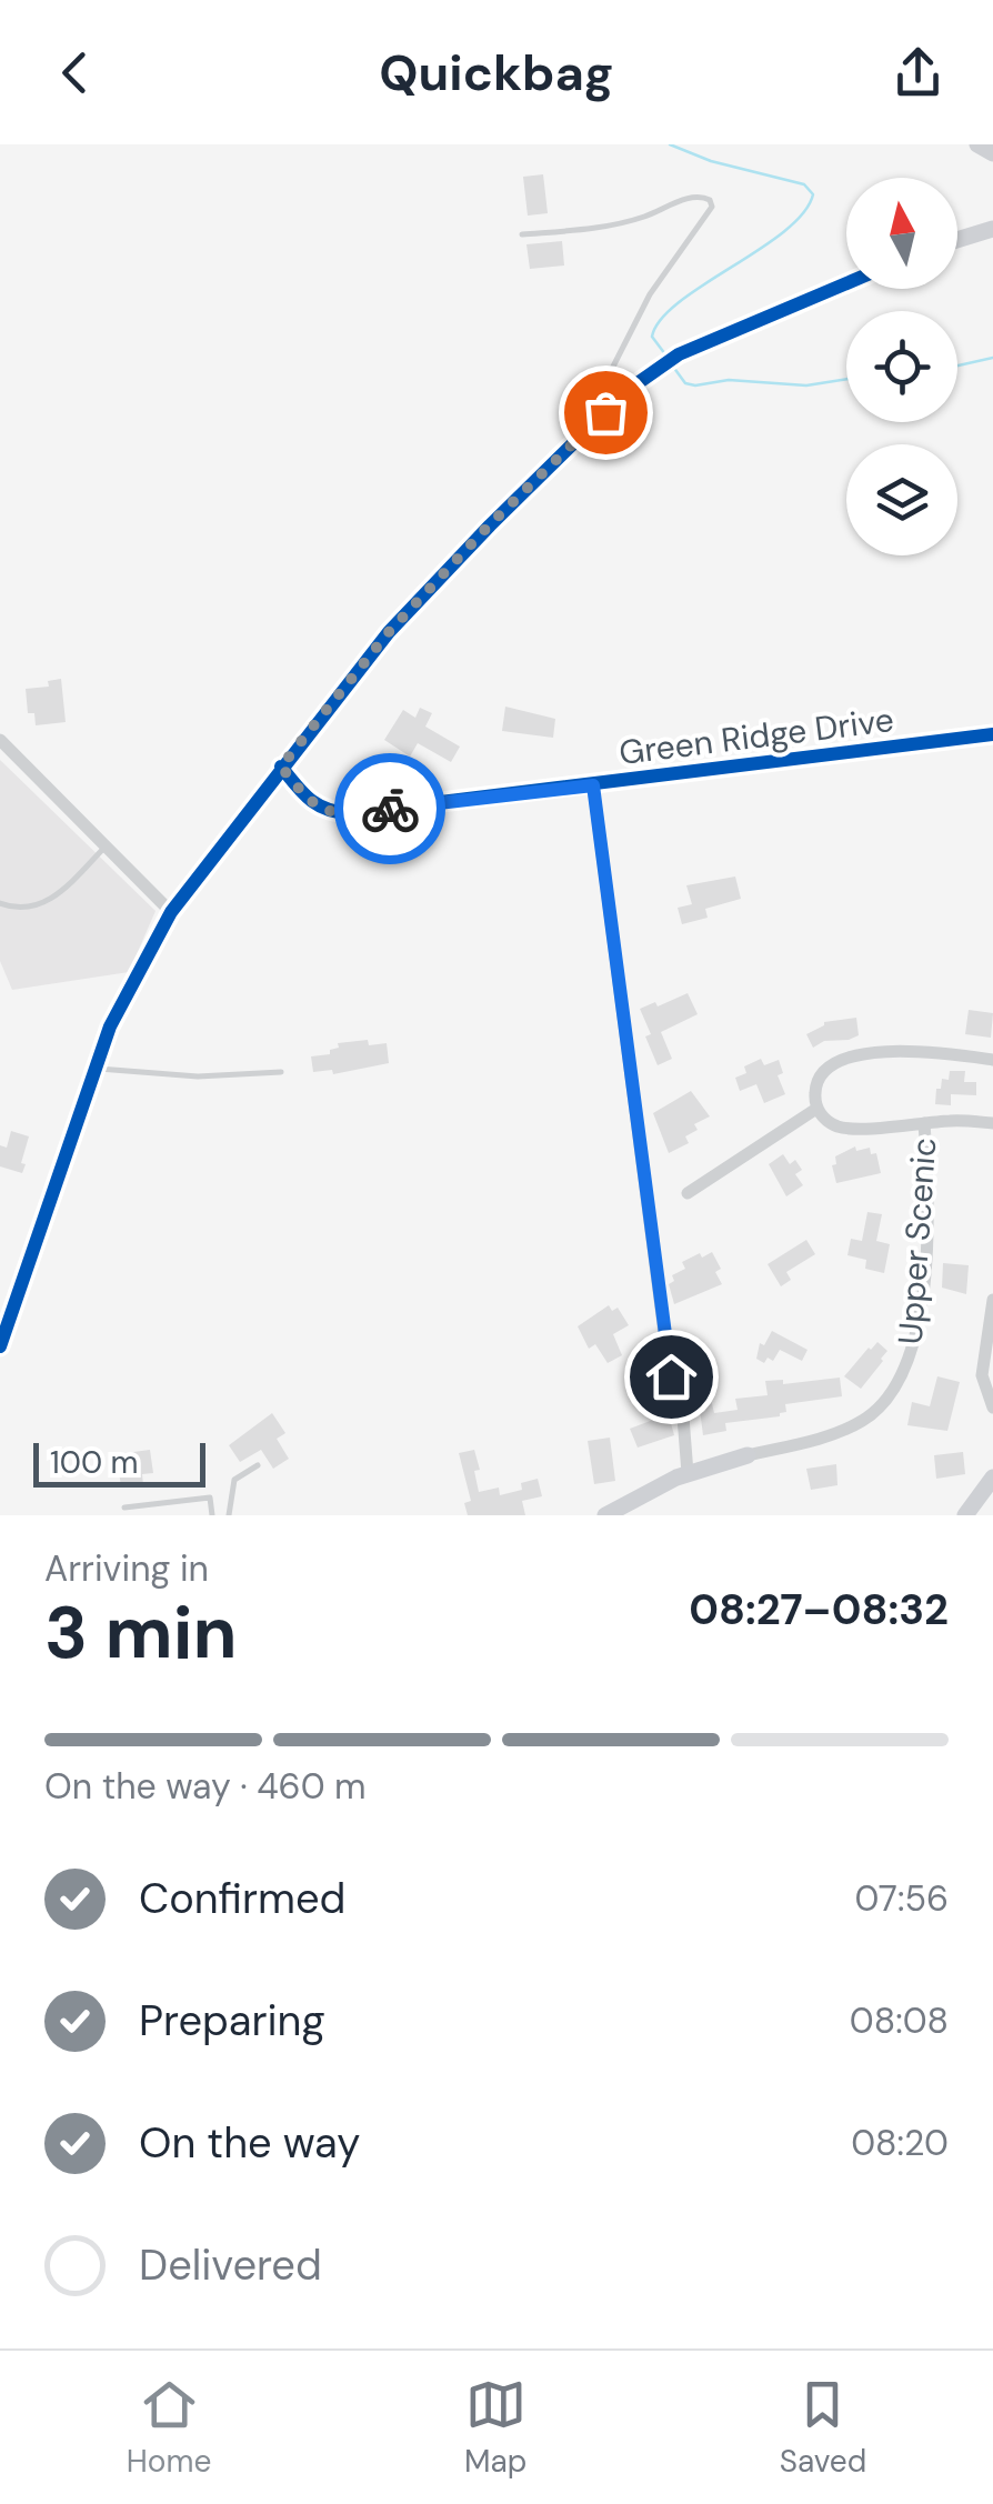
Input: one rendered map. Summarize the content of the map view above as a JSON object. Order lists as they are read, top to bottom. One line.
{"streets":{"street":["Green Ridge Drive","Upper Scenic"]},"scale_bar":"100 m","north":"top","page":{"header":"Quickbag","scale":"100 m","heading":["3 min","Arriving in","08:27–08:32"],"bar":"On the way · 460 m","list":[["Confirmed","07:56"],["Preparing","08:08"],["On the way","08:20"],"Delivered"],"tabs":["Home","Map","Saved"]}}
